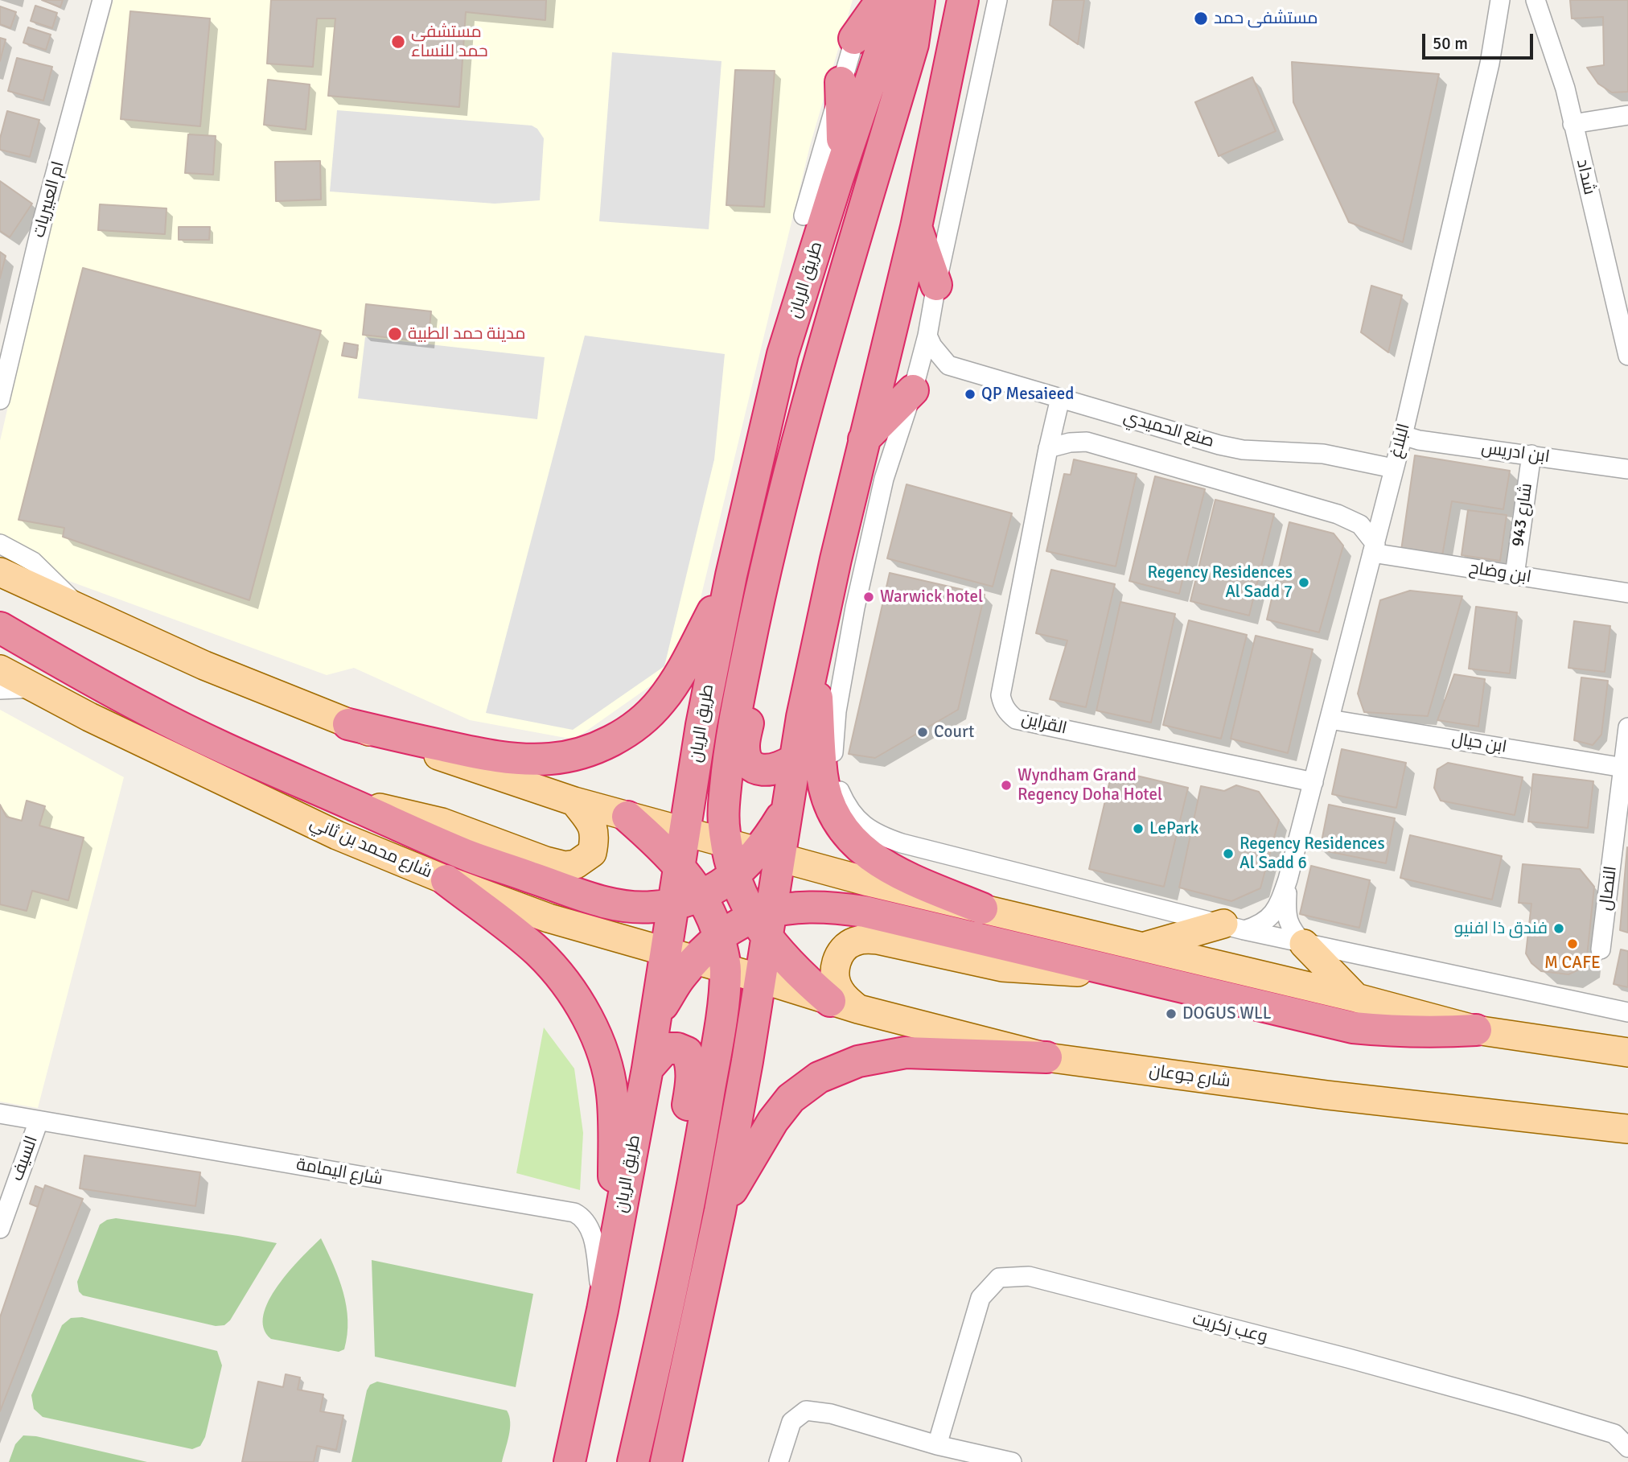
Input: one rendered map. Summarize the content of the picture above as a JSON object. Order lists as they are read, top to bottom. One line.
{"streets":{"highway":["طريق الريان"],"main road":["شارع محمد بن ثاني","شارع جوعان"],"street":["شداد","ام العبيريات","صنع الحميدي","البلاغ","ابن ادريس","شارع 943","ابن وضاح","القراين","ابن حيال","النصال","السيف","شارع اليمامة","وعب زكريت"]},"crossings":[["طريق الريان","شارع محمد بن ثاني"],["طريق الريان","شارع اليمامة"],["صنع الحميدي","البلاغ"],["صنع الحميدي","القراين"],["البلاغ","ابن ادريس"],["البلاغ","ابن وضاح"],["البلاغ","القراين"],["البلاغ","ابن حيال"],["ابن ادريس","شارع 943"],["شارع 943","ابن وضاح"],["ابن حيال","النصال"],["شارع محمد بن ثاني","شارع جوعان"],["السيف","شارع اليمامة"]],"places":["مستشفى حمد","مستشفى حمد للنساء","مدينة حمد الطبية","QP Mesaieed","Regency Residences Al Sadd 7","Warwick hotel","Court","Wyndham Grand Regency Doha Hotel","LePark","Regency Residences Al Sadd 6","فندق ذا افنيو","M CAFE","DOGUS WLL"],"scale_bar":"50 m"}
